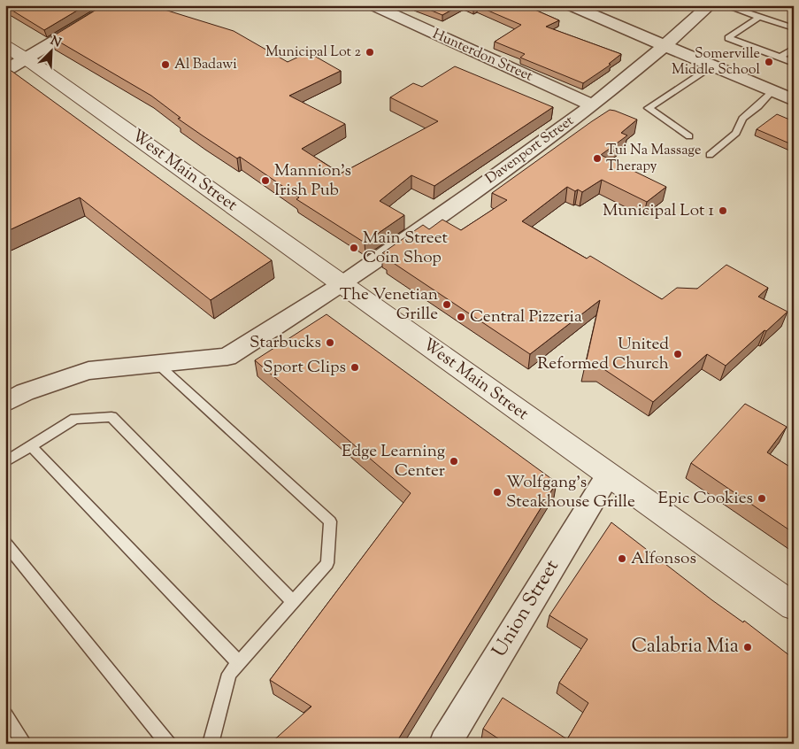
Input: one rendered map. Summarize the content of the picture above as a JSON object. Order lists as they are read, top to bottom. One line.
{"streets":{"street":["Hunterdon Street","Davenport Street","West Main Street","Union Street"]},"crossings":[["Hunterdon Street","Davenport Street"],["Davenport Street","West Main Street"],["West Main Street","Union Street"]],"places":["Municipal Lot 2","Somerville Middle School","Al Badawi","Tui Na Massage Therapy","Mannion's Irish Pub","Municipal Lot 1","Main Street Coin Shop","The Venetian Grille","Central Pizzeria","Starbucks","United Reformed Church","Sport Clips","Edge Learning Center","Wolfgang's Steakhouse Grille","Epic Cookies","Alfonsos","Calabria Mia"],"north":"top right"}
